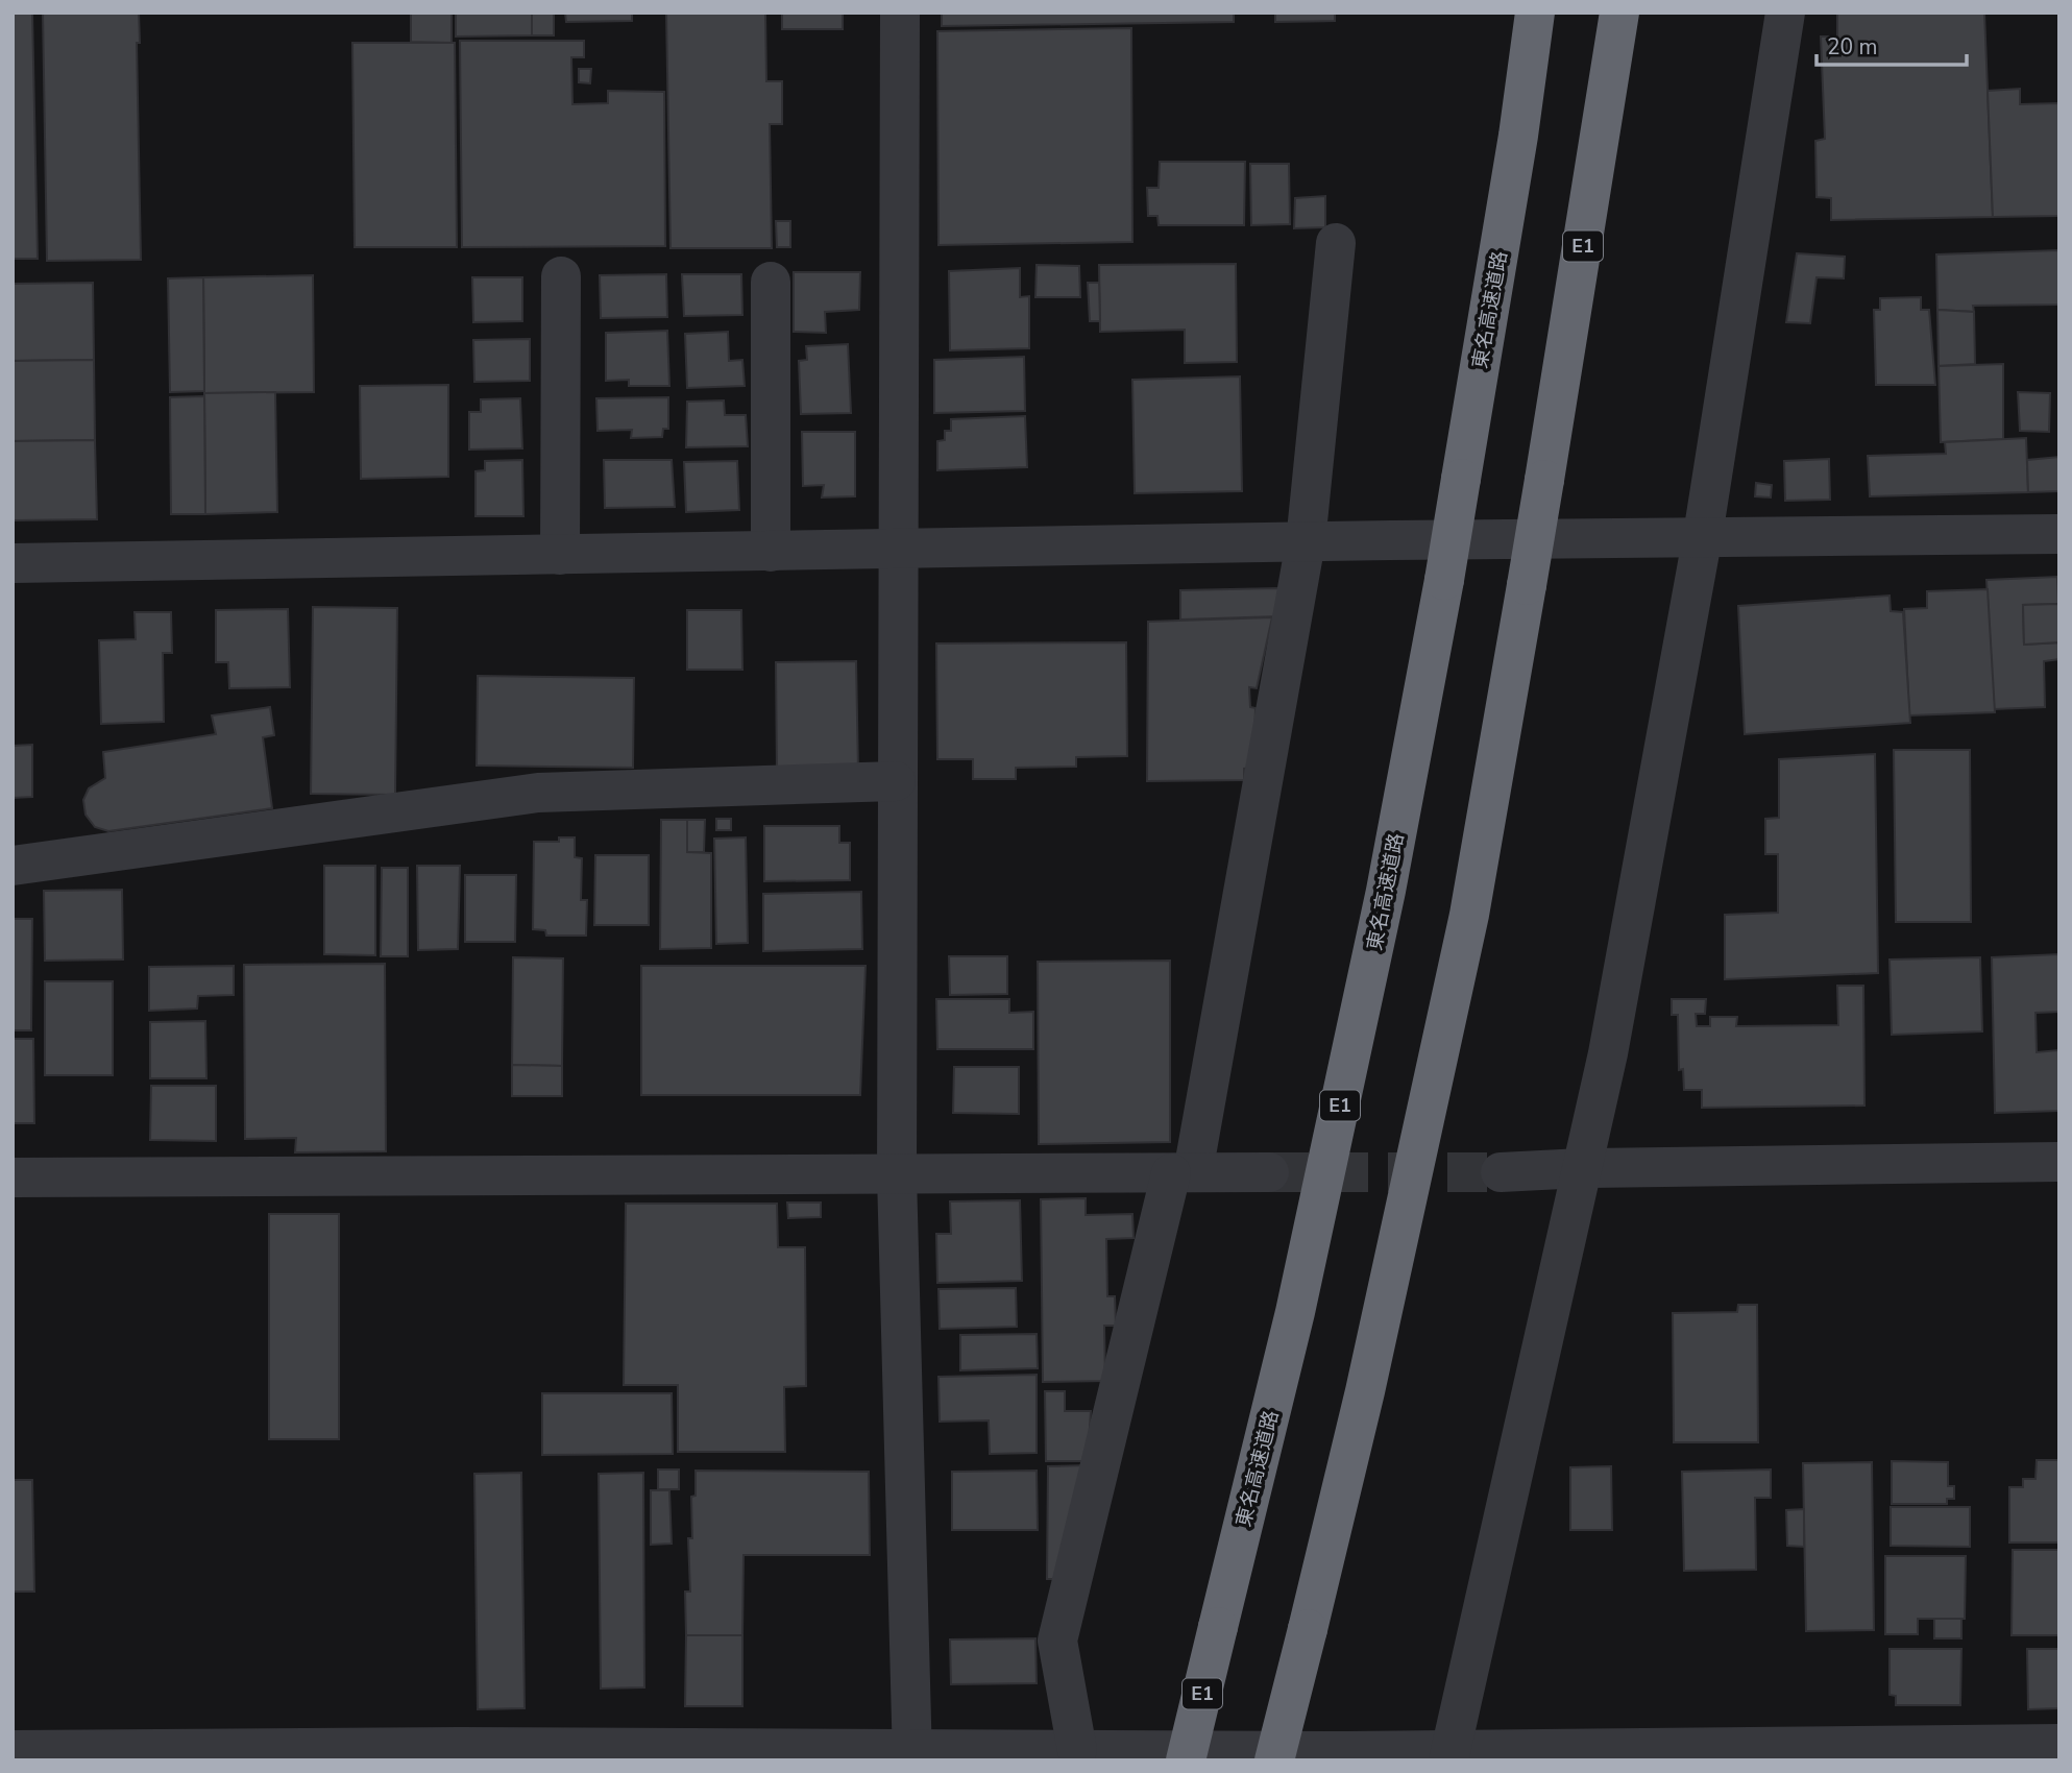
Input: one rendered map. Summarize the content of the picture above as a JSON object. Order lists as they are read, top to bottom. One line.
{"streets":{"highway":["E1","東名高速道路"]},"scale_bar":"20 m"}
